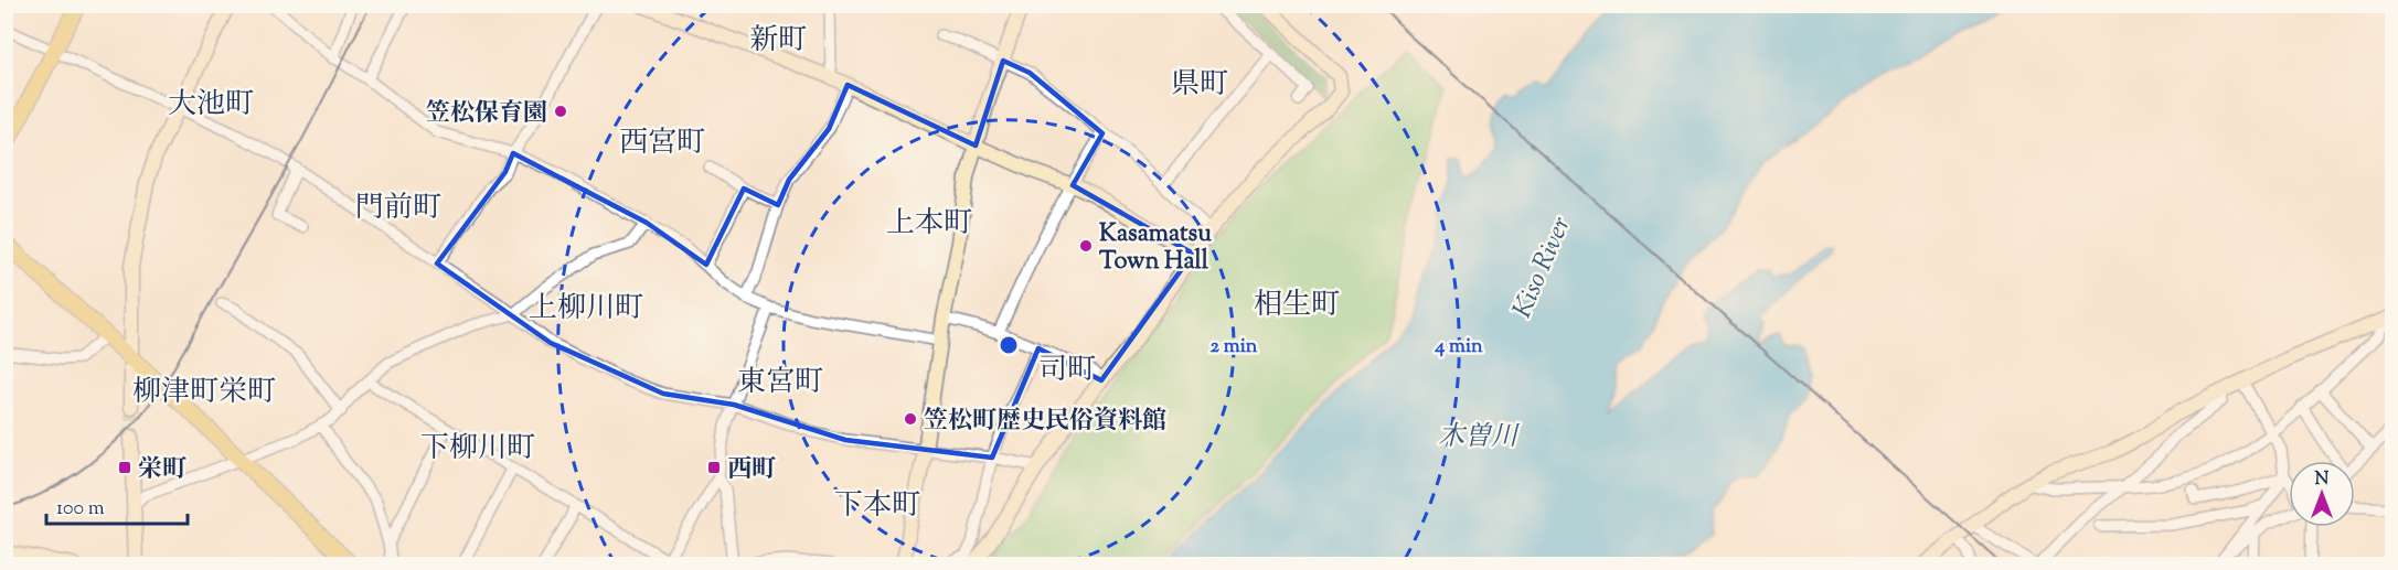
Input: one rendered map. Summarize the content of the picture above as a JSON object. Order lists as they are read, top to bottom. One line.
{"districts":["新町","県町","大池町","西宮町","門前町","上本町","相生町","上柳川町","司町","東宮町","柳津町栄町","下柳川町","下本町"],"water":["Kiso River","木曽川"],"places":{"other":["笠松保育園","Kasamatsu Town Hall","笠松町歴史民俗資料館"],"transit":["栄町","西町"]},"scale_bar":"100 m","north":"top","rings":["2 min","4 min"]}
